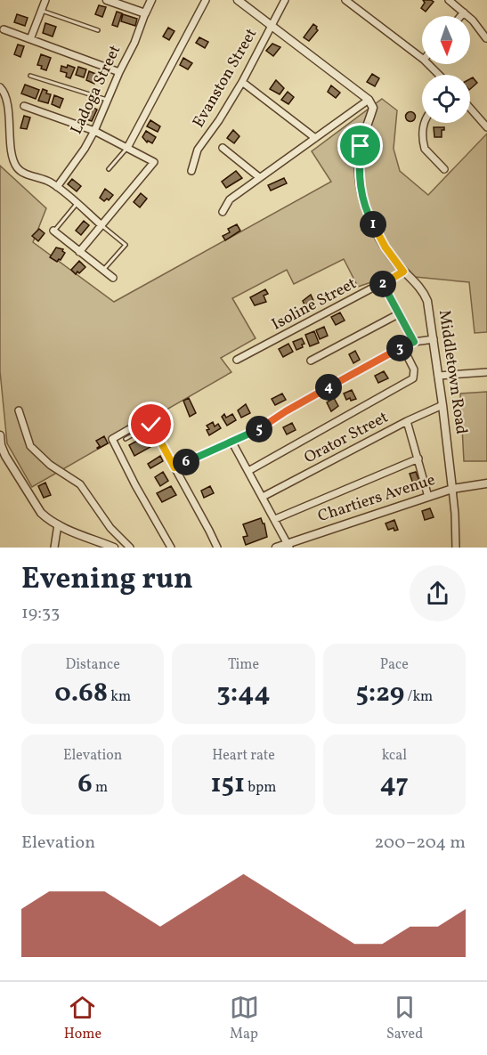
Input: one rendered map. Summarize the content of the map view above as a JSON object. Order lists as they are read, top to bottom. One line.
{"streets":{"street":["Evanston Street","Ladoga Street","Isoline Street","Middletown Road","Orator Street","Chartiers Avenue"]},"crossings":[["Isoline Street","Middletown Road"],["Middletown Road","Orator Street"],["Middletown Road","Chartiers Avenue"]],"north":"bottom","page":{"pins":["1","2","3","4","5","6"],"heading":["Evening run","19:33"],"stats":[["Distance","0.68 km"],["Time","3:44"],["Pace","5:29 /km"],["Elevation","6 m"],["Heart rate","151 bpm"],["kcal","47"]],"chart":["Elevation","200–204 m"],"tabs":["Home","Map","Saved"]}}
